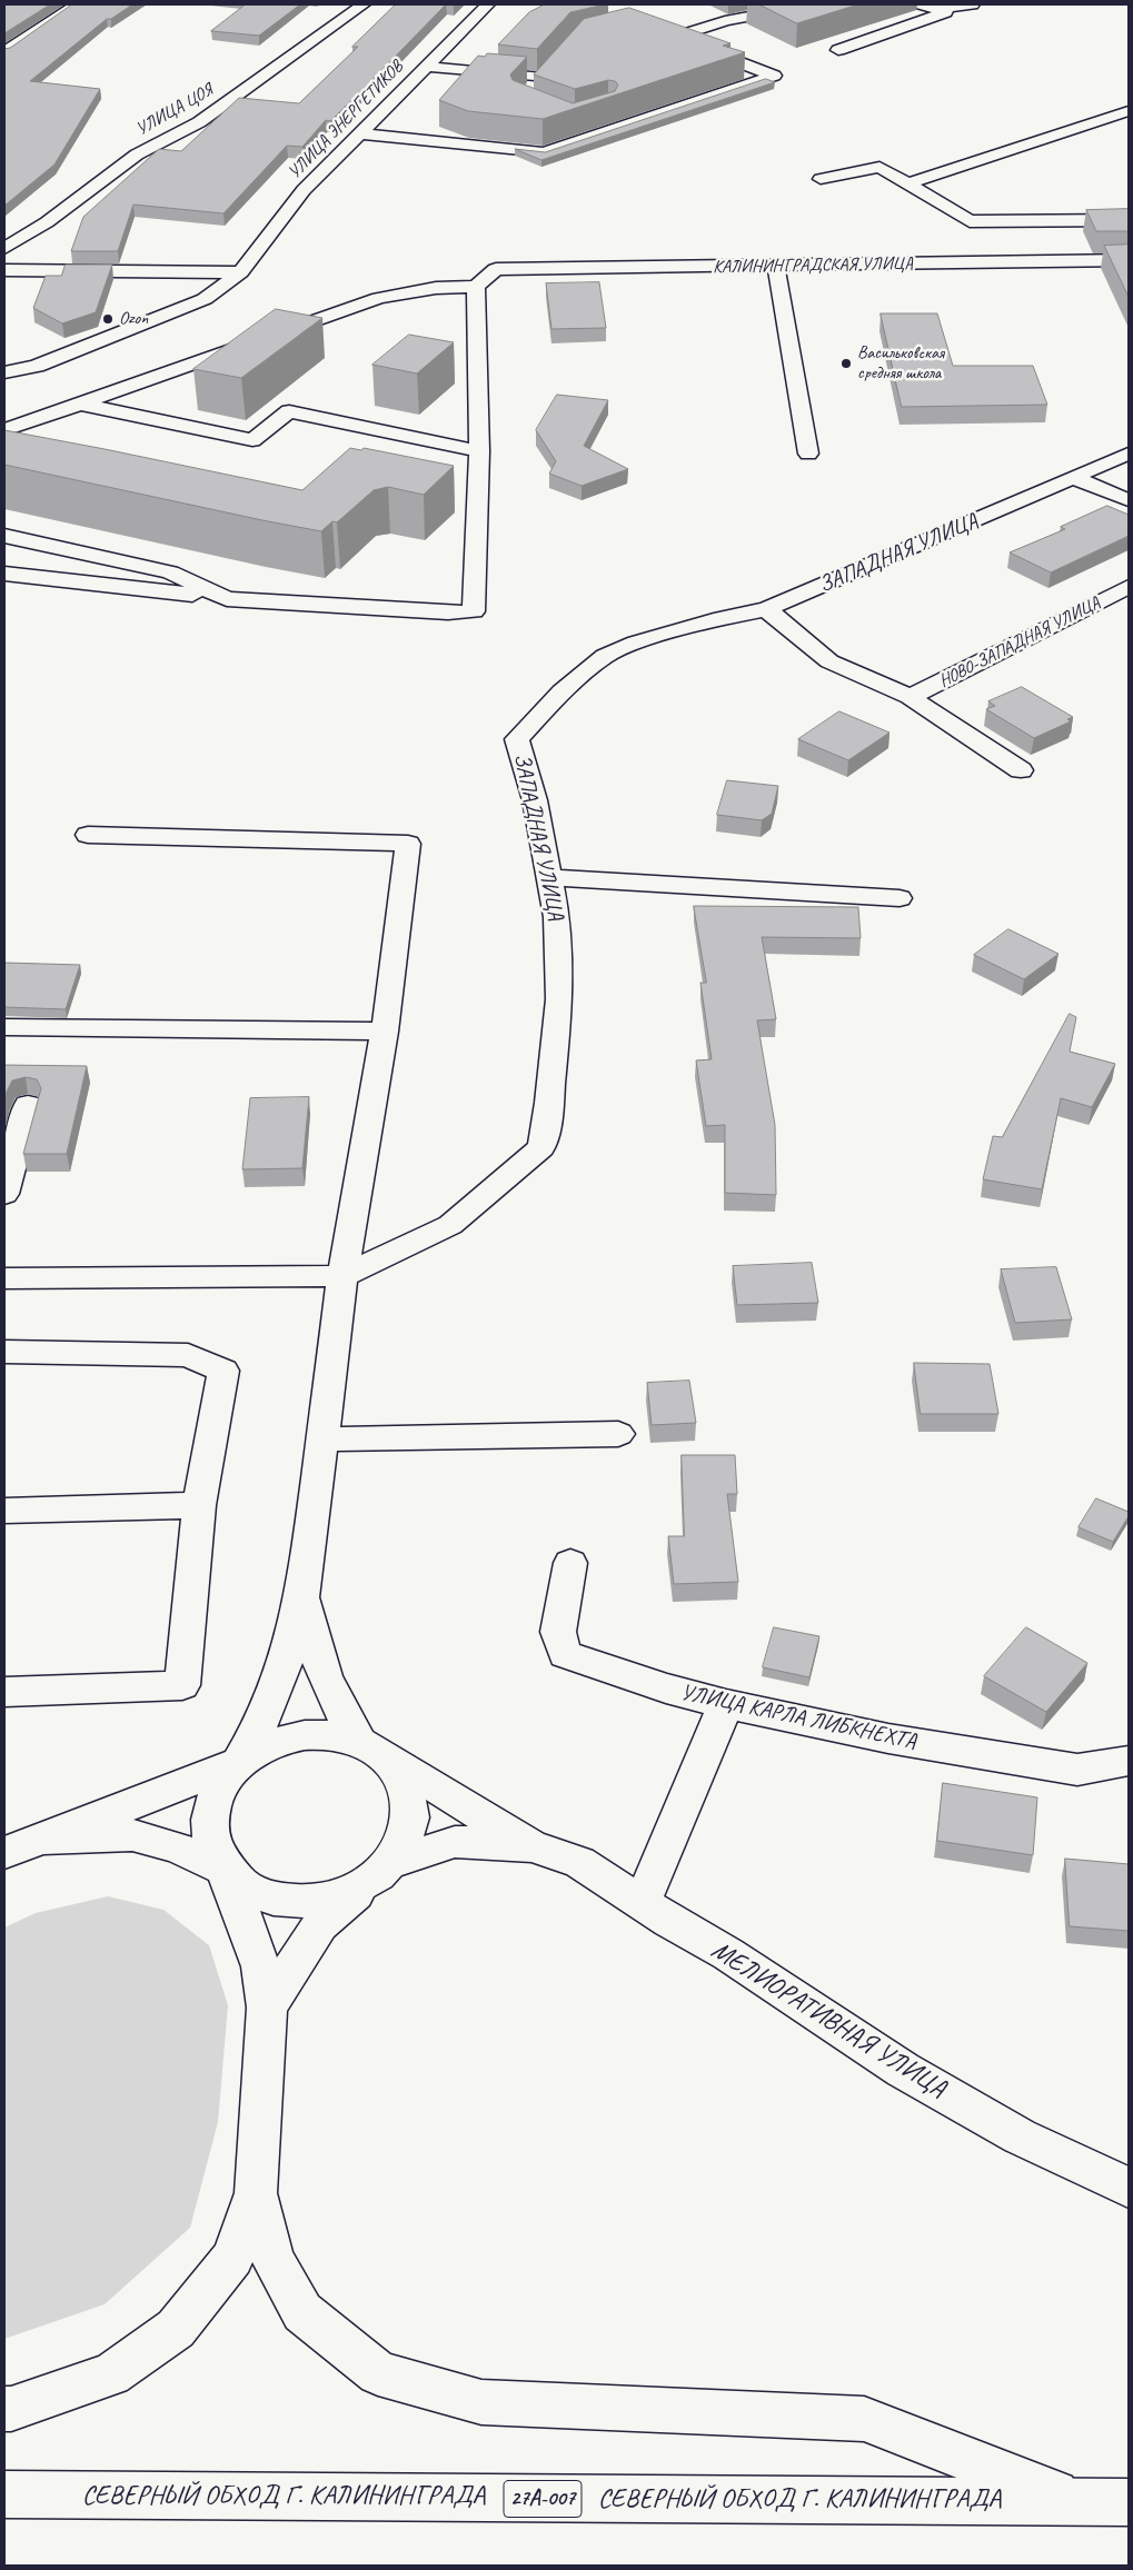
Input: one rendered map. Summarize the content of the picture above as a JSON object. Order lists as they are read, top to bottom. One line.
{"streets":{"main road":["УЛИЦА ЦОЯ","УЛИЦА ЭНЕРГЕТИКОВ","КАЛИНИНГРАДСКАЯ УЛИЦА","ЗАПАДНАЯ УЛИЦА","НОВО-ЗАПАДНАЯ УЛИЦА","УЛИЦА КАРЛА ЛИБКНЕХТА","МЕЛИОРАТИВНАЯ УЛИЦА","СЕВЕРНЫЙ ОБХОД Г. КАЛИНИНГРАДА","27А-007"]},"places":["Ozon","Васильковская средняя школа"]}
